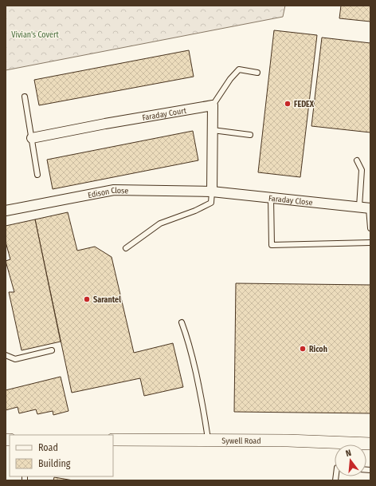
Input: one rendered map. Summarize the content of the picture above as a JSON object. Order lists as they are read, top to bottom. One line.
{"streets":{"street":["Faraday Court","Edison Close","Faraday Close","Sywell Road"]},"crossings":[["Edison Close","Faraday Close"]],"parks":["Vivian's Covert"],"places":["FEDEX","Sarantel","Ricoh"],"legend":["Road","Building"],"north":"top"}
